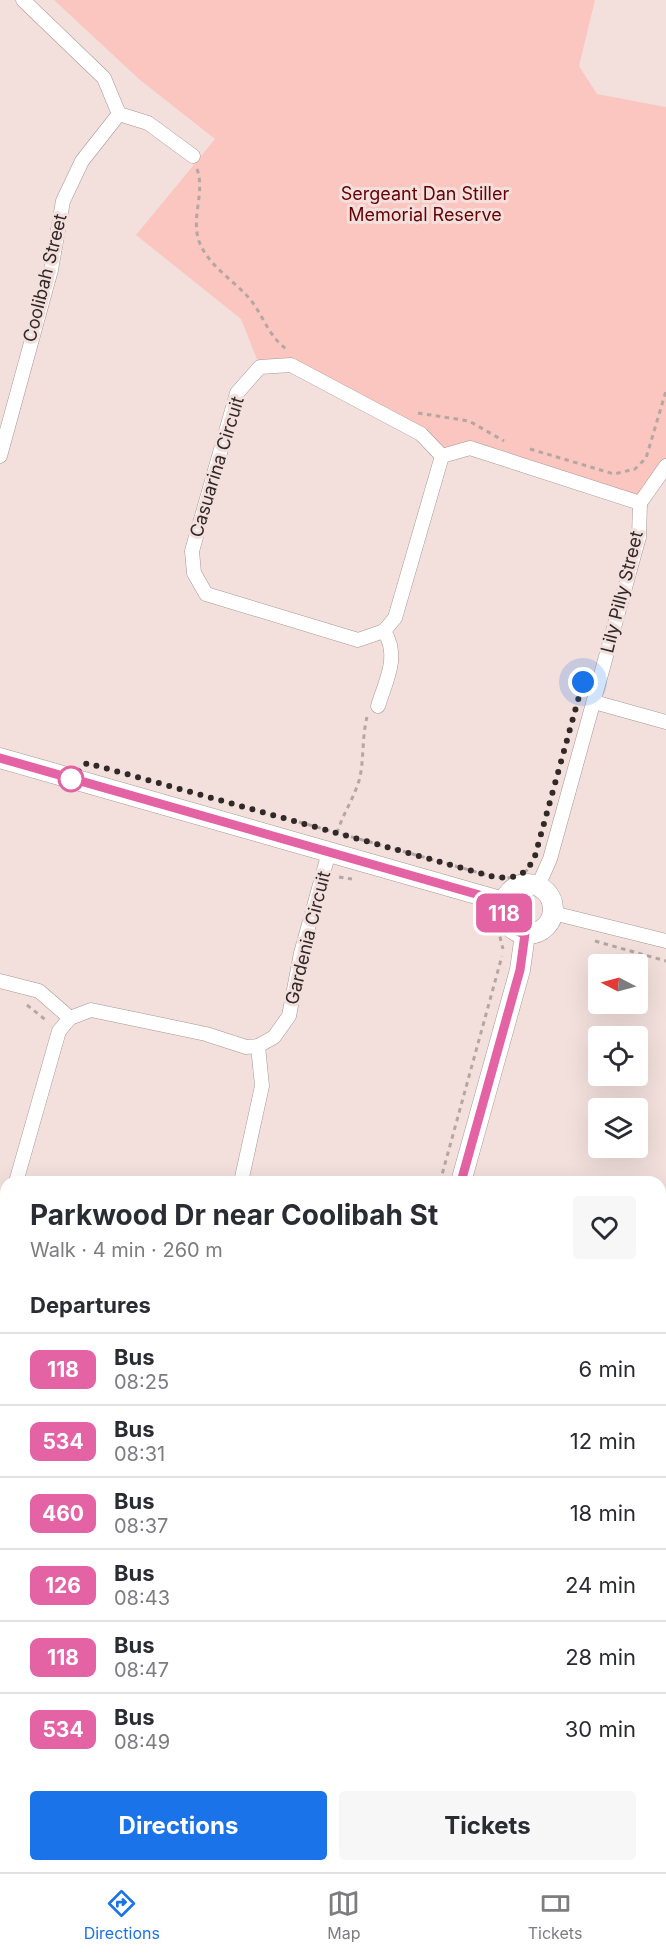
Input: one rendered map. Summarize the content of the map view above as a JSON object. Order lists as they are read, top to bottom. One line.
{"streets":{"street":["Coolibah Street","Casuarina Circuit","Lily Pilly Street","Gardenia Circuit"]},"parks":["Sergeant Dan Stiller Memorial Reserve"],"lines":["bus line 118"],"north":"left","page":{"on_map":"118","heading":[["Parkwood Dr near Coolibah St","Walk · 4 min · 260 m"],"Departures"],"list":[{"mark":"118","name":"Bus","note":"08:25","value":"6 min"},{"mark":"534","name":"Bus","note":"08:31","value":"12 min"},{"mark":"460","name":"Bus","note":"08:37","value":"18 min"},{"mark":"126","name":"Bus","note":"08:43","value":"24 min"},{"mark":"118","name":"Bus","note":"08:47","value":"28 min"},{"mark":"534","name":"Bus","note":"08:49","value":"30 min"}],"buttons":["Directions","Tickets"],"tabs":["Directions","Map","Tickets"]}}
